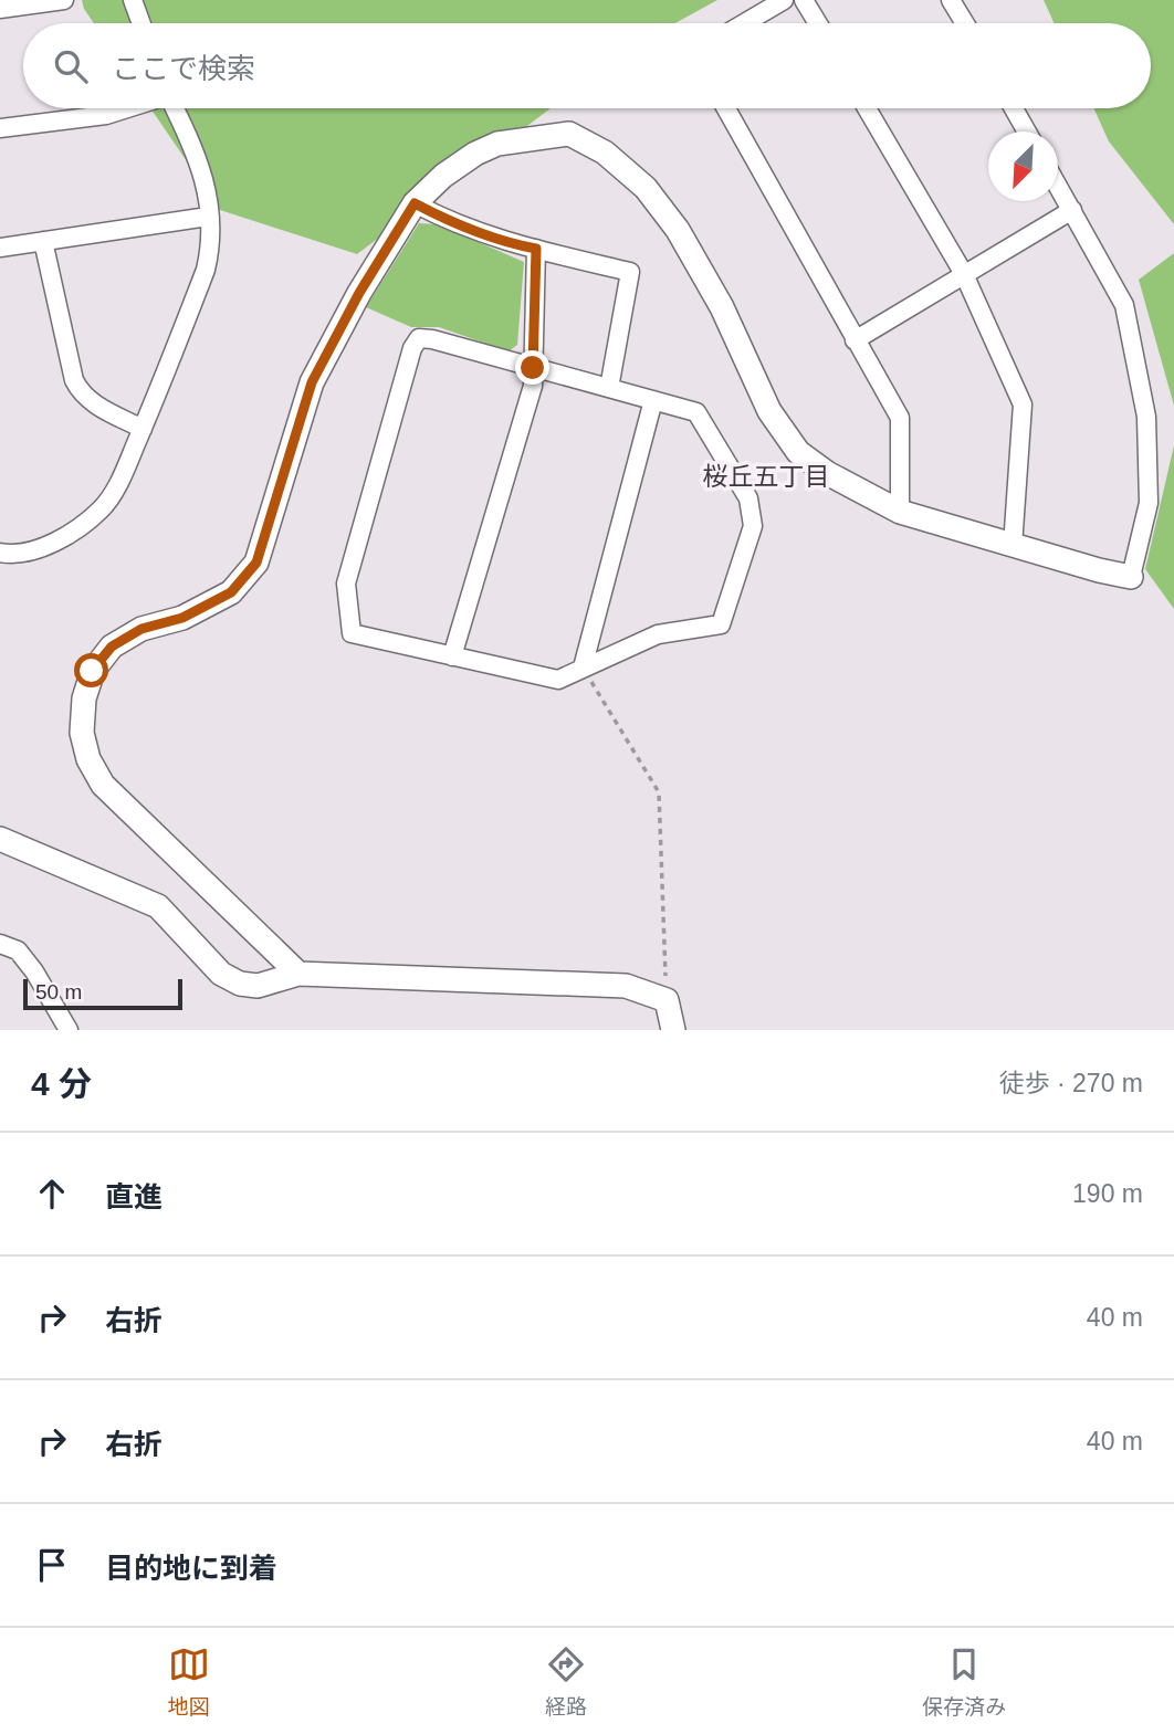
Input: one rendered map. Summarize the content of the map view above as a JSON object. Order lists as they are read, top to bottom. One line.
{"districts":["桜丘五丁目"],"scale_bar":"50 m","north":"bottom left","page":{"search":"ここで検索","scale":"50 m","heading":["4 分","徒歩 · 270 m"],"list":[["直進","190 m"],["右折","40 m"],["右折","40 m"],"目的地に到着"],"nav":["地図","経路","保存済み"]}}
